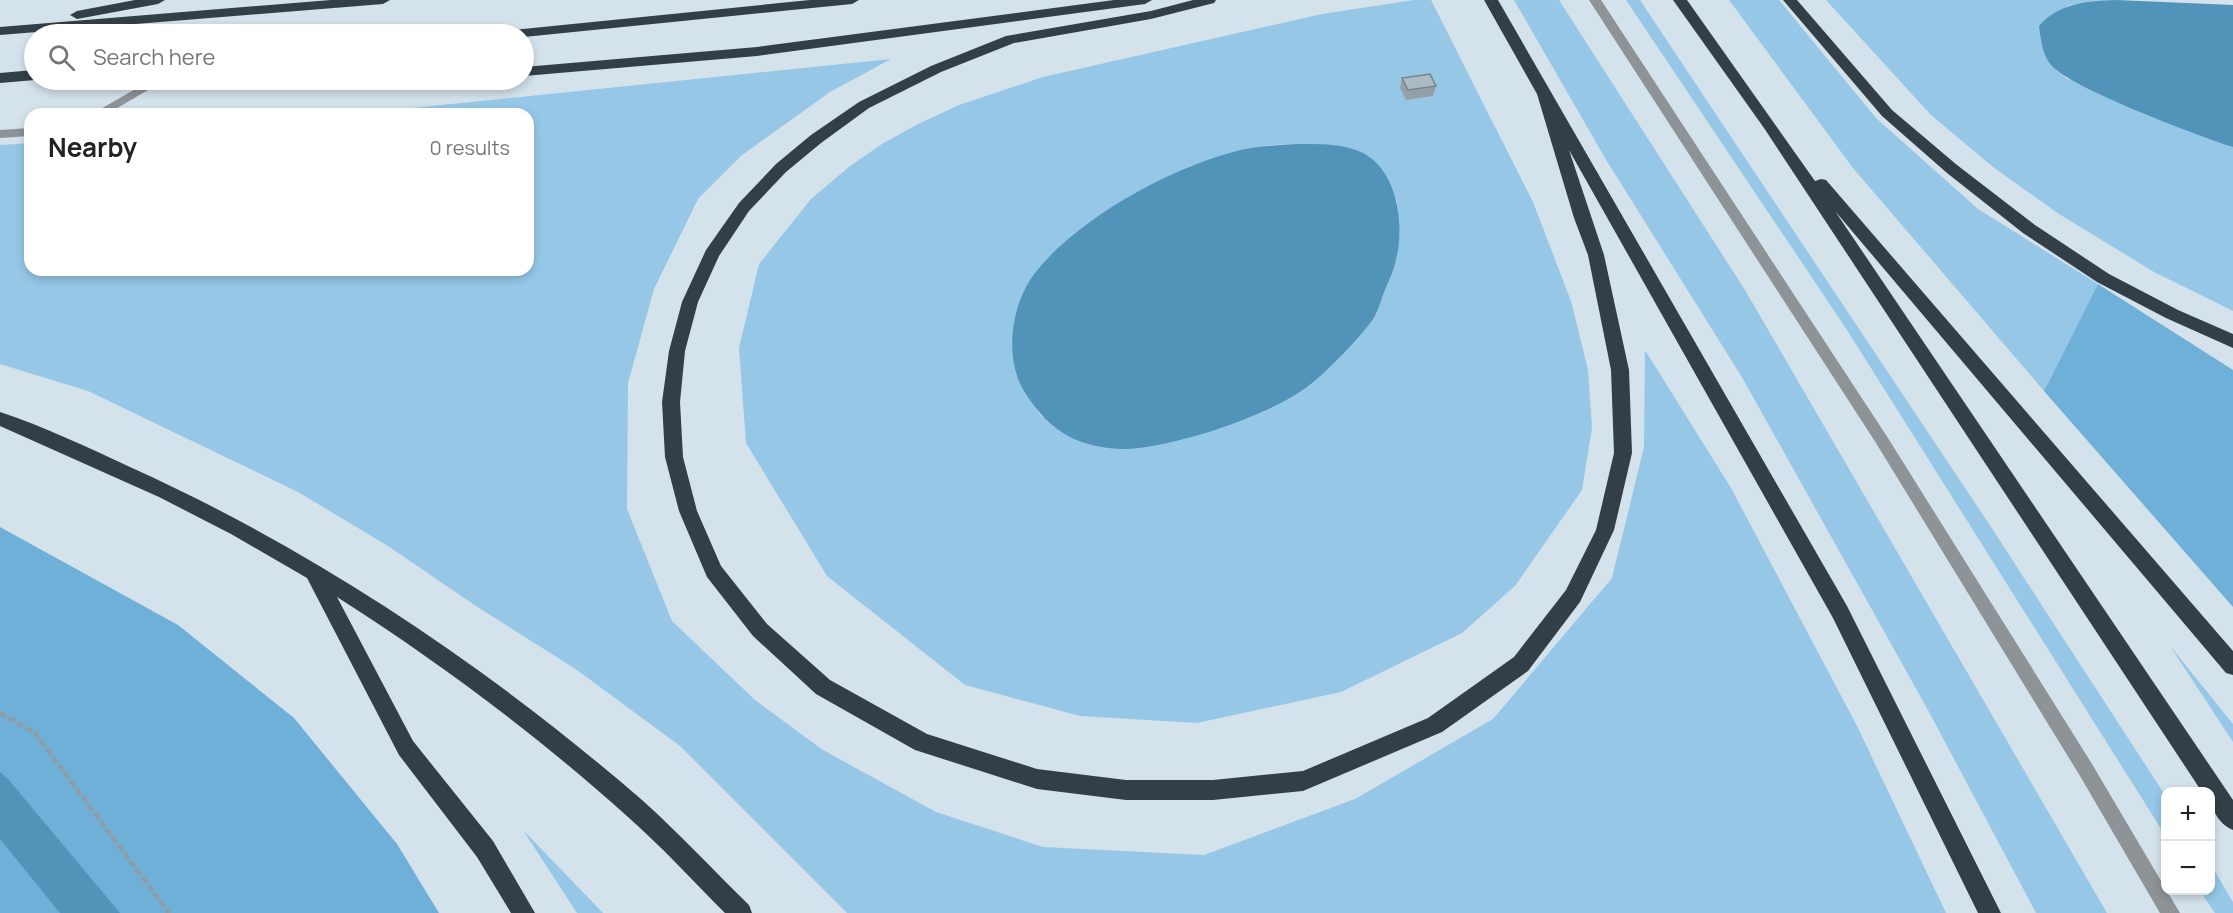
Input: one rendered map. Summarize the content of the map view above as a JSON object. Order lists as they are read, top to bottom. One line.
{"page":{"search":"Search here","heading":["Nearby","0 results"],"map_buttons":["+","−"]}}
